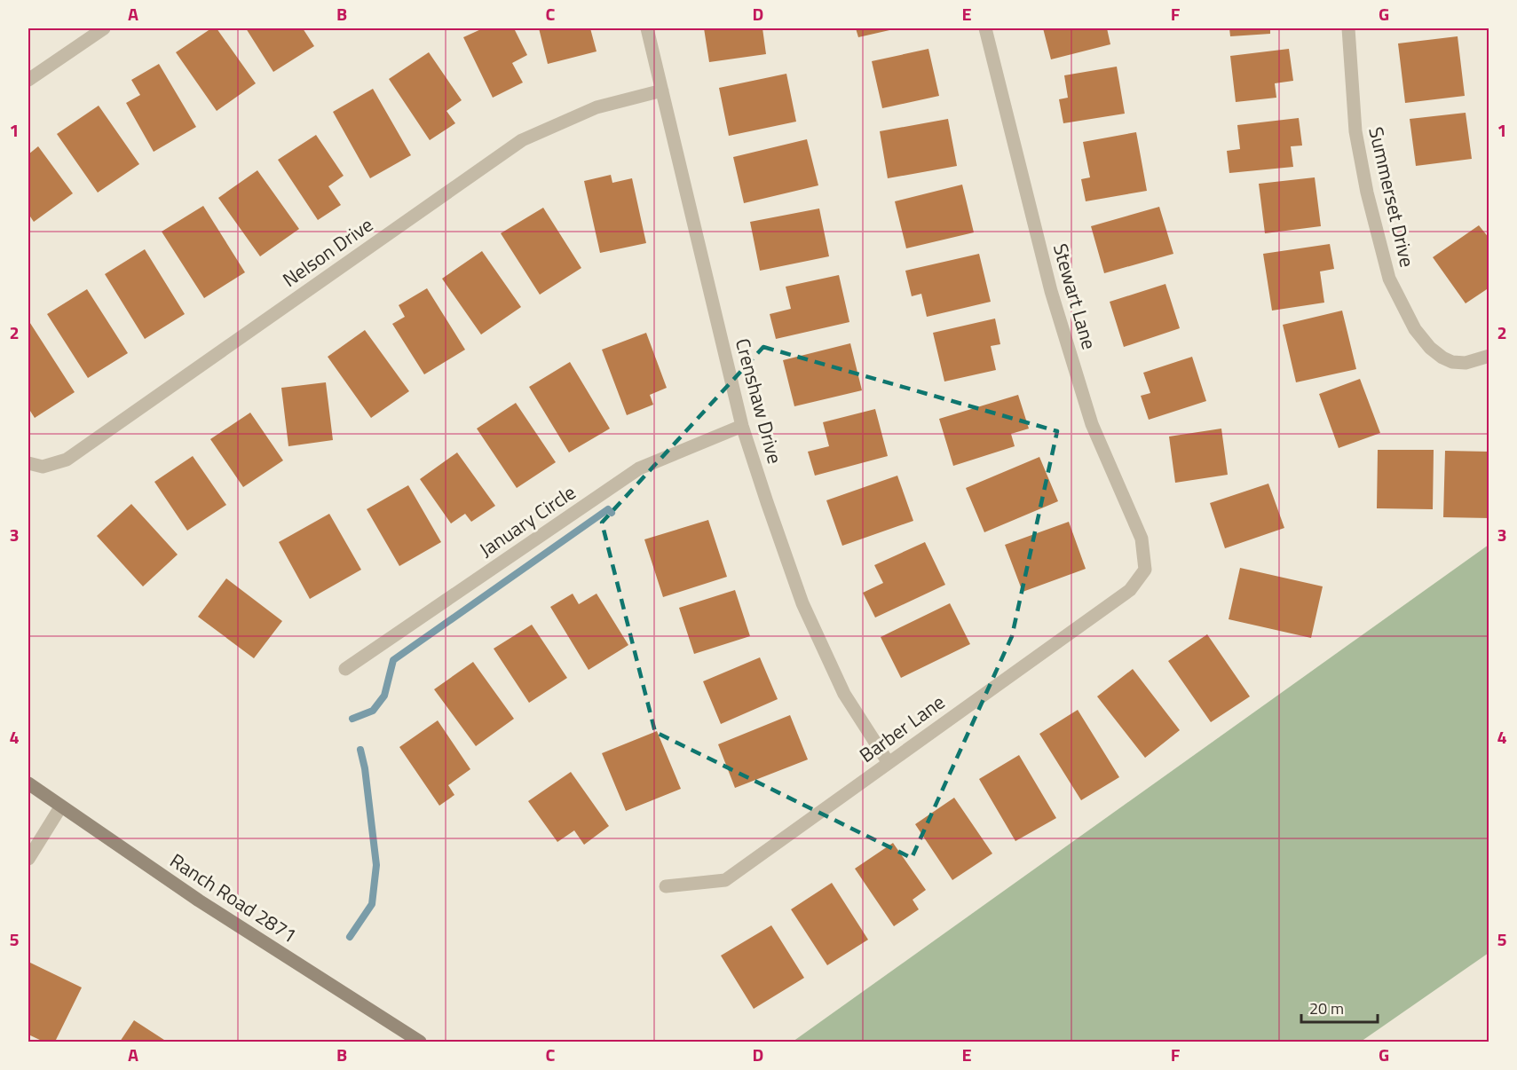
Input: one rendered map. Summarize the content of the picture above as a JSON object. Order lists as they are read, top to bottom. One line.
{"streets":{"main road":["Ranch Road 2871"],"street":["Summerset Drive","Nelson Drive","Stewart Lane","Crenshaw Drive","January Circle","Barber Lane"]},"crossings":[["Nelson Drive","Crenshaw Drive"],["Stewart Lane","Barber Lane"],["Crenshaw Drive","January Circle"],["Crenshaw Drive","Barber Lane"]],"scale_bar":"20 m","grid":{"columns":["A","B","C","D","E","F","G"],"rows":["1","2","3","4","5"]}}
